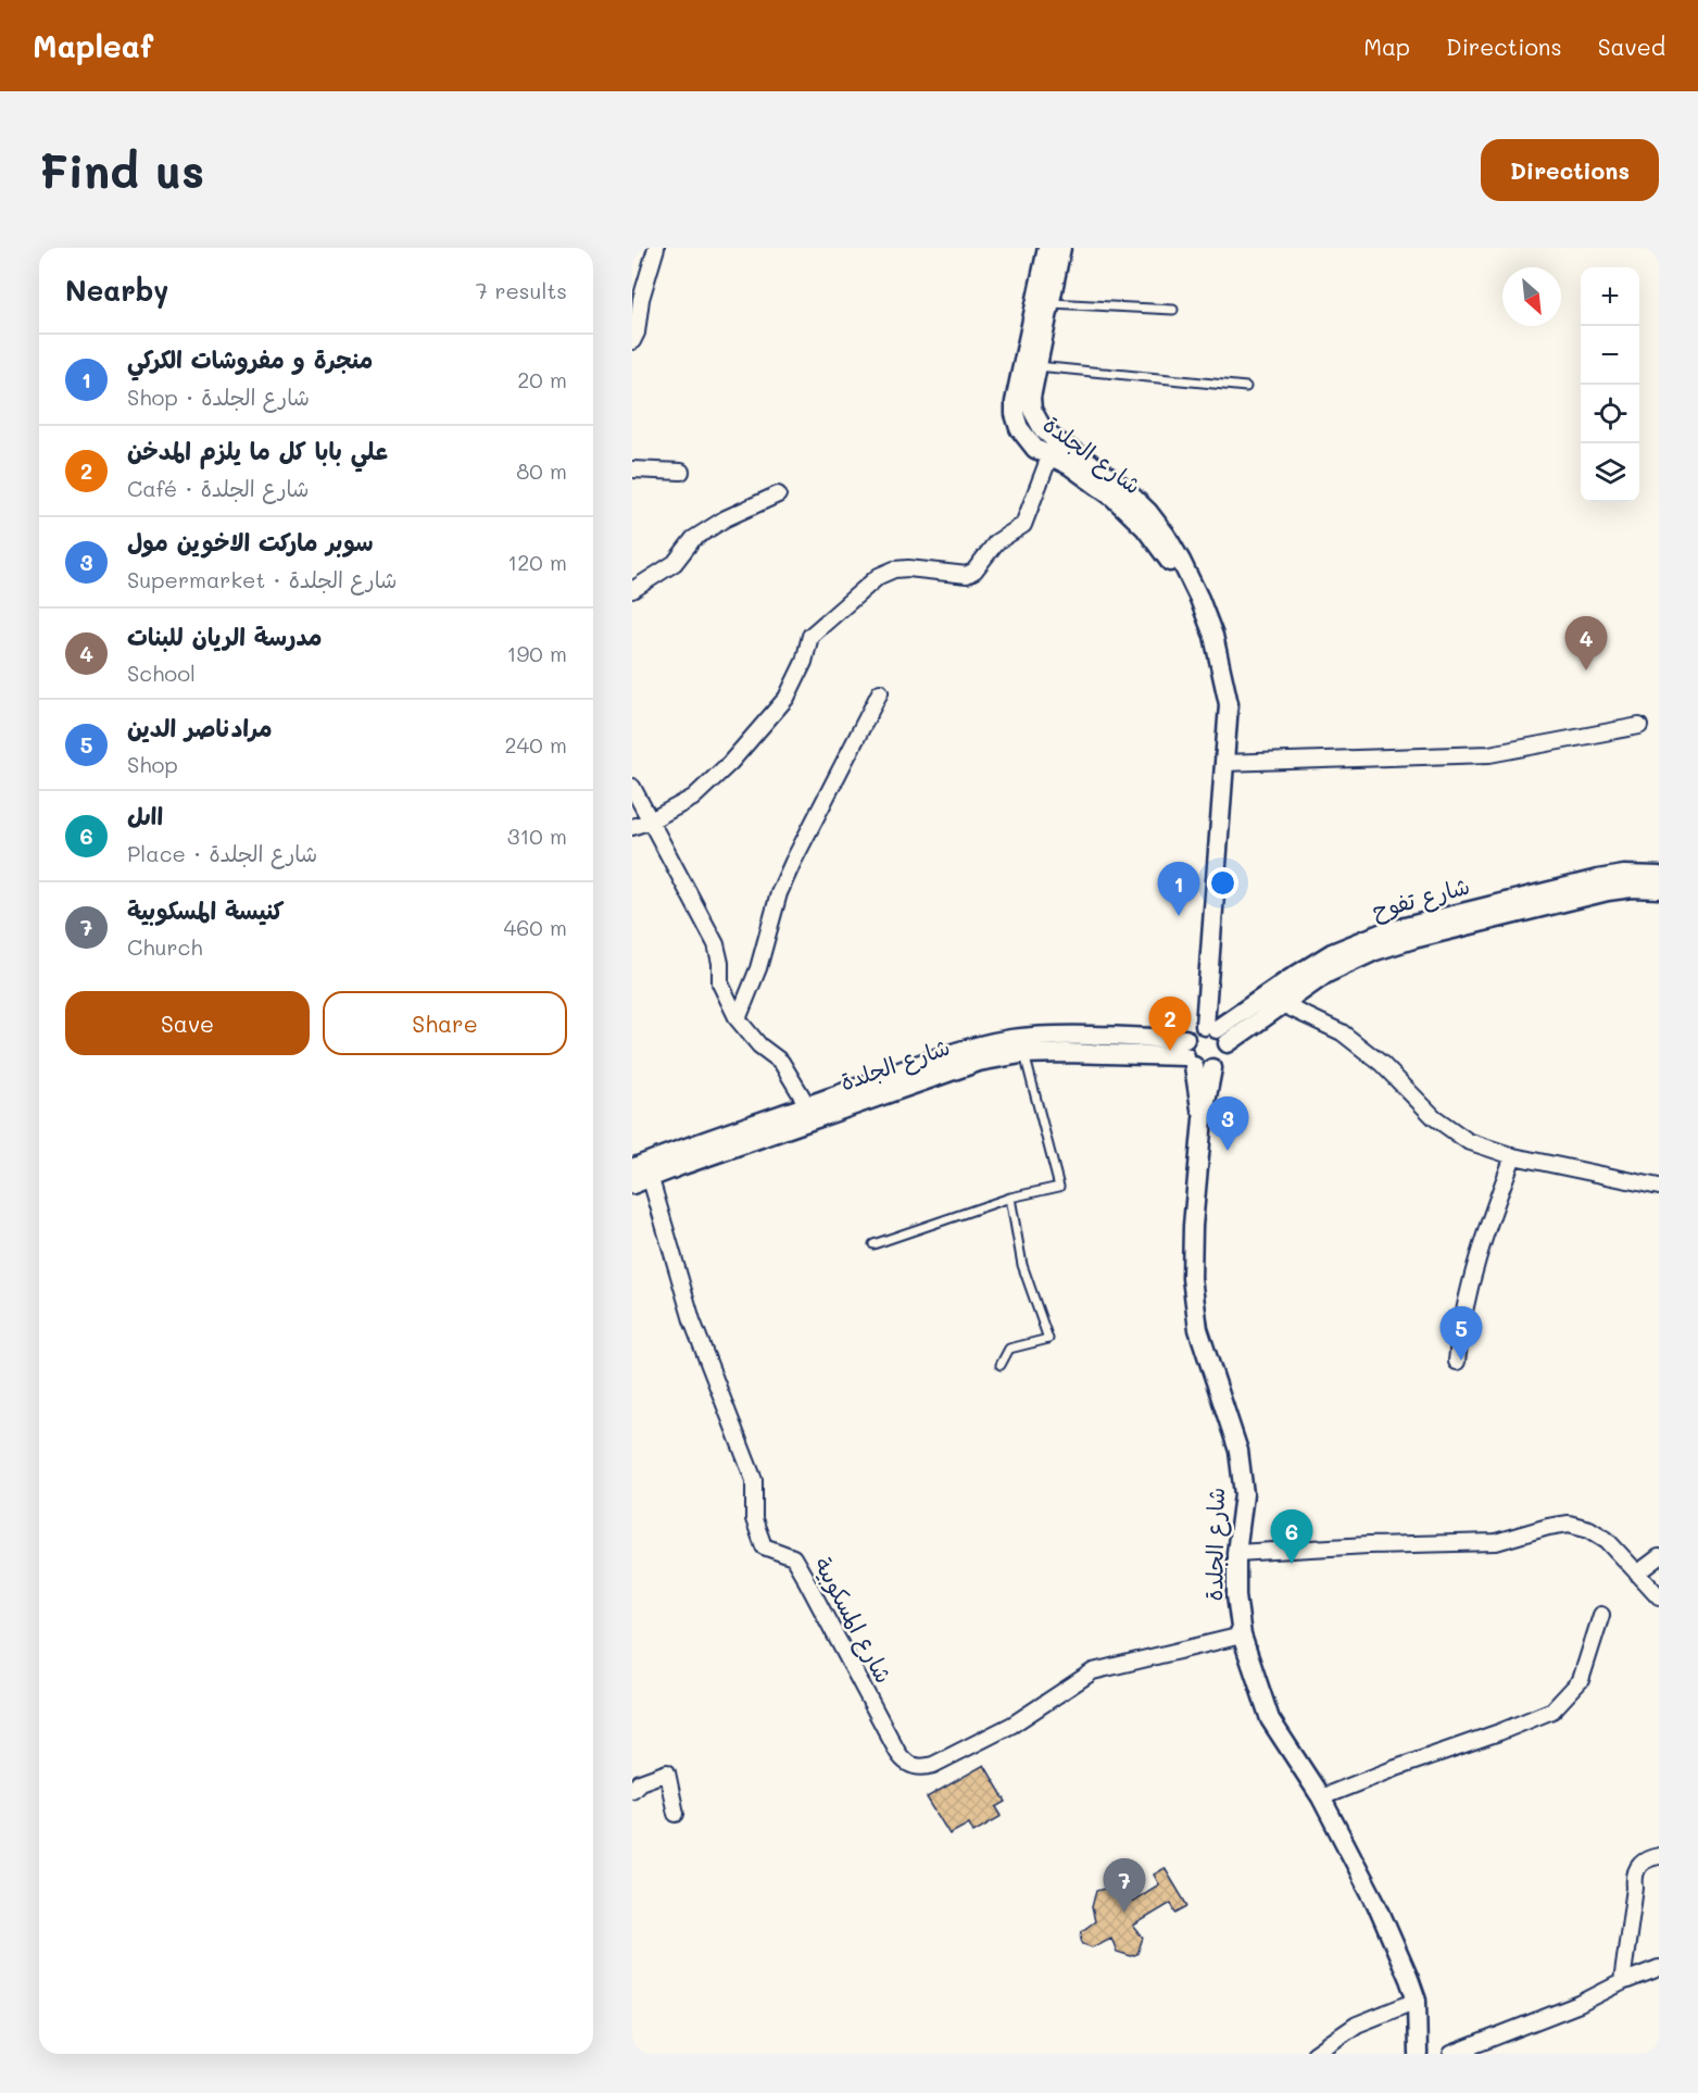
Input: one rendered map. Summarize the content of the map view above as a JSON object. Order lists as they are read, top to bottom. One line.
{"streets":{"street":["شارع الجلدة","شارع تفوح","شارع المسكوبية"]},"crossings":[["شارع الجلدة","شارع المسكوبية"]],"north":"bottom right","page":{"header":"Mapleaf","nav":["Map","Directions","Saved"],"buttons":["Directions",["Save","Share"]],"title":"Find us","heading":["Nearby","7 results"],"map_buttons":["+","−"],"list":[{"mark":"1","name":"منجرة و مفروشات الكركي","note":"Shop · شارع الجلدة","value":"20 m"},{"mark":"2","name":"علي بابا كل ما يلزم المدخن","note":"Café · شارع الجلدة","value":"80 m"},{"mark":"3","name":"سوبر ماركت الاخوين مول","note":"Supermarket · شارع الجلدة","value":"120 m"},{"mark":"4","name":"مدرسة الريان للبنات","note":"School","value":"190 m"},{"mark":"5","name":"مرادناصر الدين","note":"Shop","value":"240 m"},{"mark":"6","name":"ااىل","note":"Place · شارع الجلدة","value":"310 m"},{"mark":"7","name":"كنيسة المسكوبية","note":"Church","value":"460 m"}],"pins":["4","1","2","3","5","6","7"]}}
